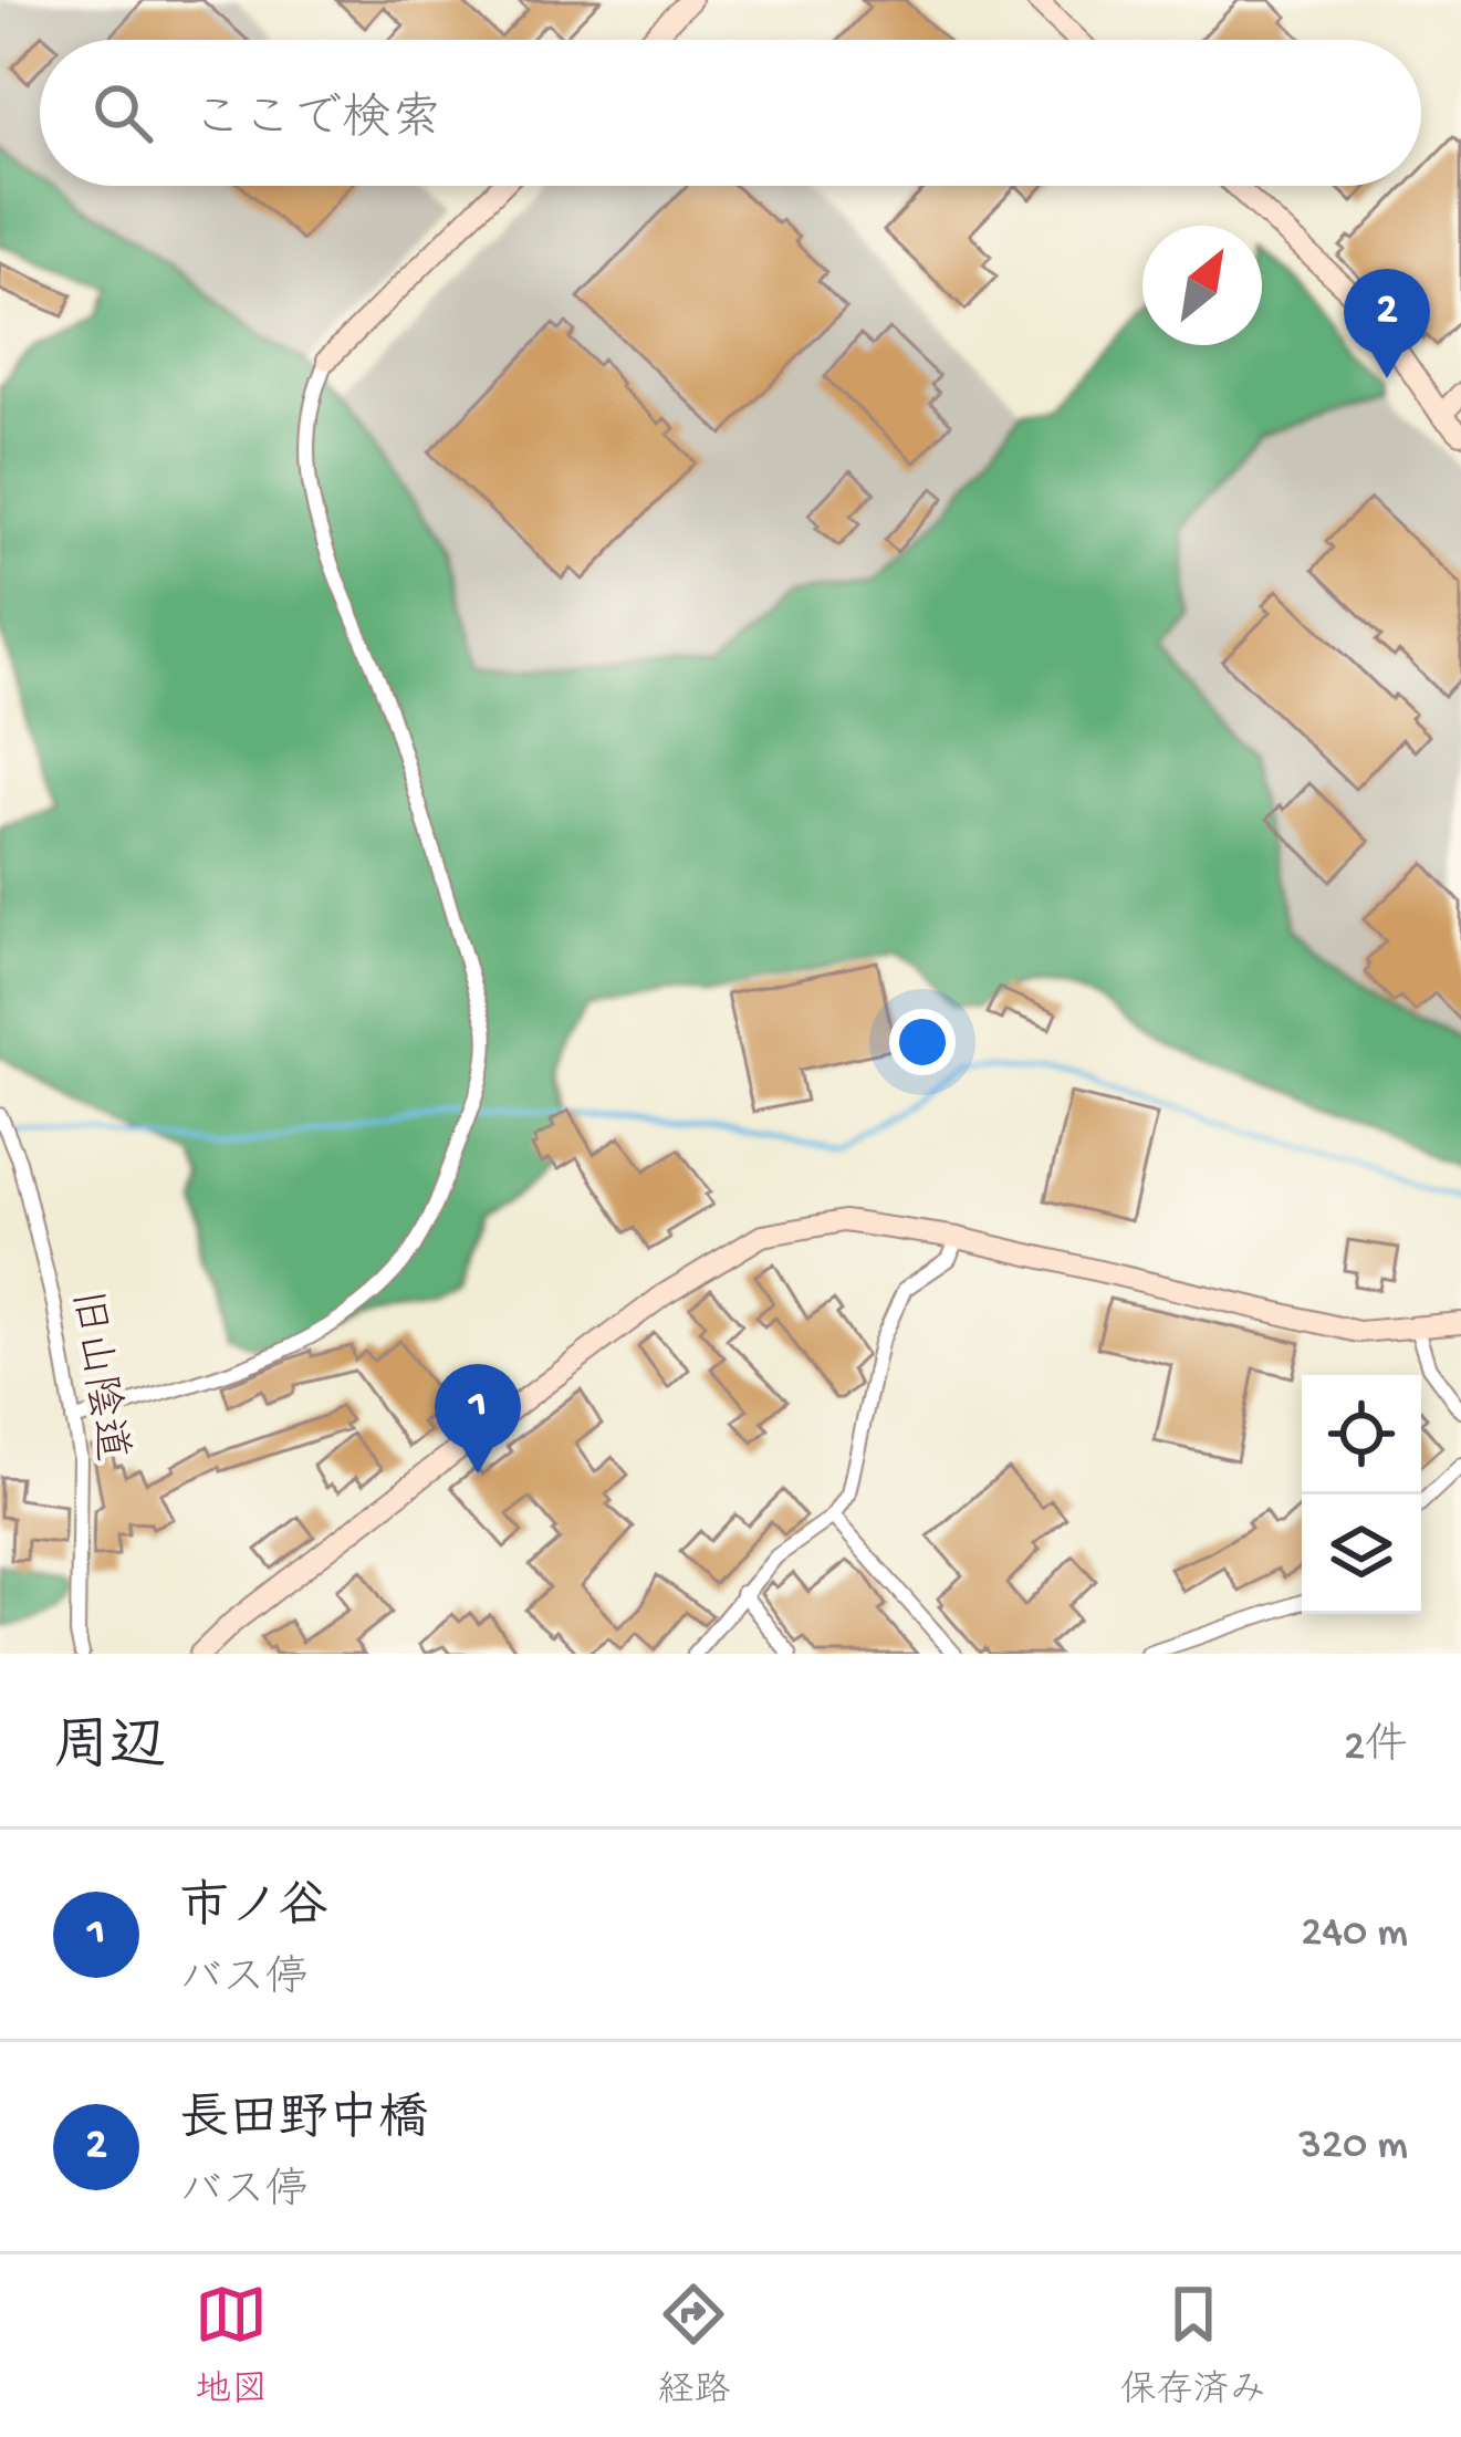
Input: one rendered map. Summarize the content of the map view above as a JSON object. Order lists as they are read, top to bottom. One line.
{"streets":{"street":["旧山陰道"]},"north":"top right","page":{"search":"ここで検索","pins":["2","1"],"heading":["周辺","2件"],"list":[{"mark":"1","name":"市ノ谷","note":"バス停","value":"240 m"},{"mark":"2","name":"長田野中橋","note":"バス停","value":"320 m"}],"nav":["地図","経路","保存済み"]}}
